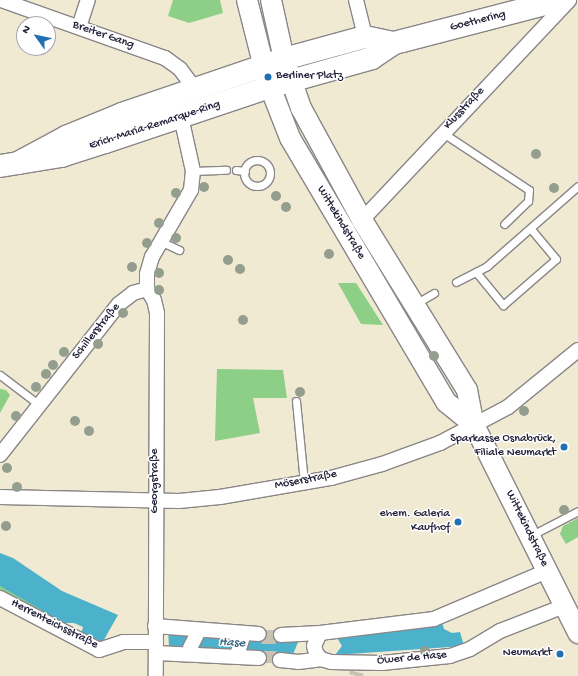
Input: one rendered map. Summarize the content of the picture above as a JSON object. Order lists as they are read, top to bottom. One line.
{"streets":{"main road":["Goethering","Erich-Maria-Remarque-Ring"],"street":["Breiter Gang","Klusstraße","Wittekindstraße","Schillerstraße","Georgstraße","Möserstraße","Herrenteichsstraße","Öwer de Hase"]},"crossings":[["Goethering","Erich-Maria-Remarque-Ring"],["Goethering","Wittekindstraße"],["Breiter Gang","Erich-Maria-Remarque-Ring"],["Klusstraße","Wittekindstraße"],["Erich-Maria-Remarque-Ring","Wittekindstraße"],["Wittekindstraße","Möserstraße"],["Wittekindstraße","Öwer de Hase"],["Schillerstraße","Georgstraße"],["Georgstraße","Möserstraße"],["Georgstraße","Herrenteichsstraße"]],"water":["Hase"],"places":["Berliner Platz","Sparkasse Osnabrück, Filiale Neumarkt","ehem. Galeria Kaufhof","Neumarkt"],"north":"top left"}
